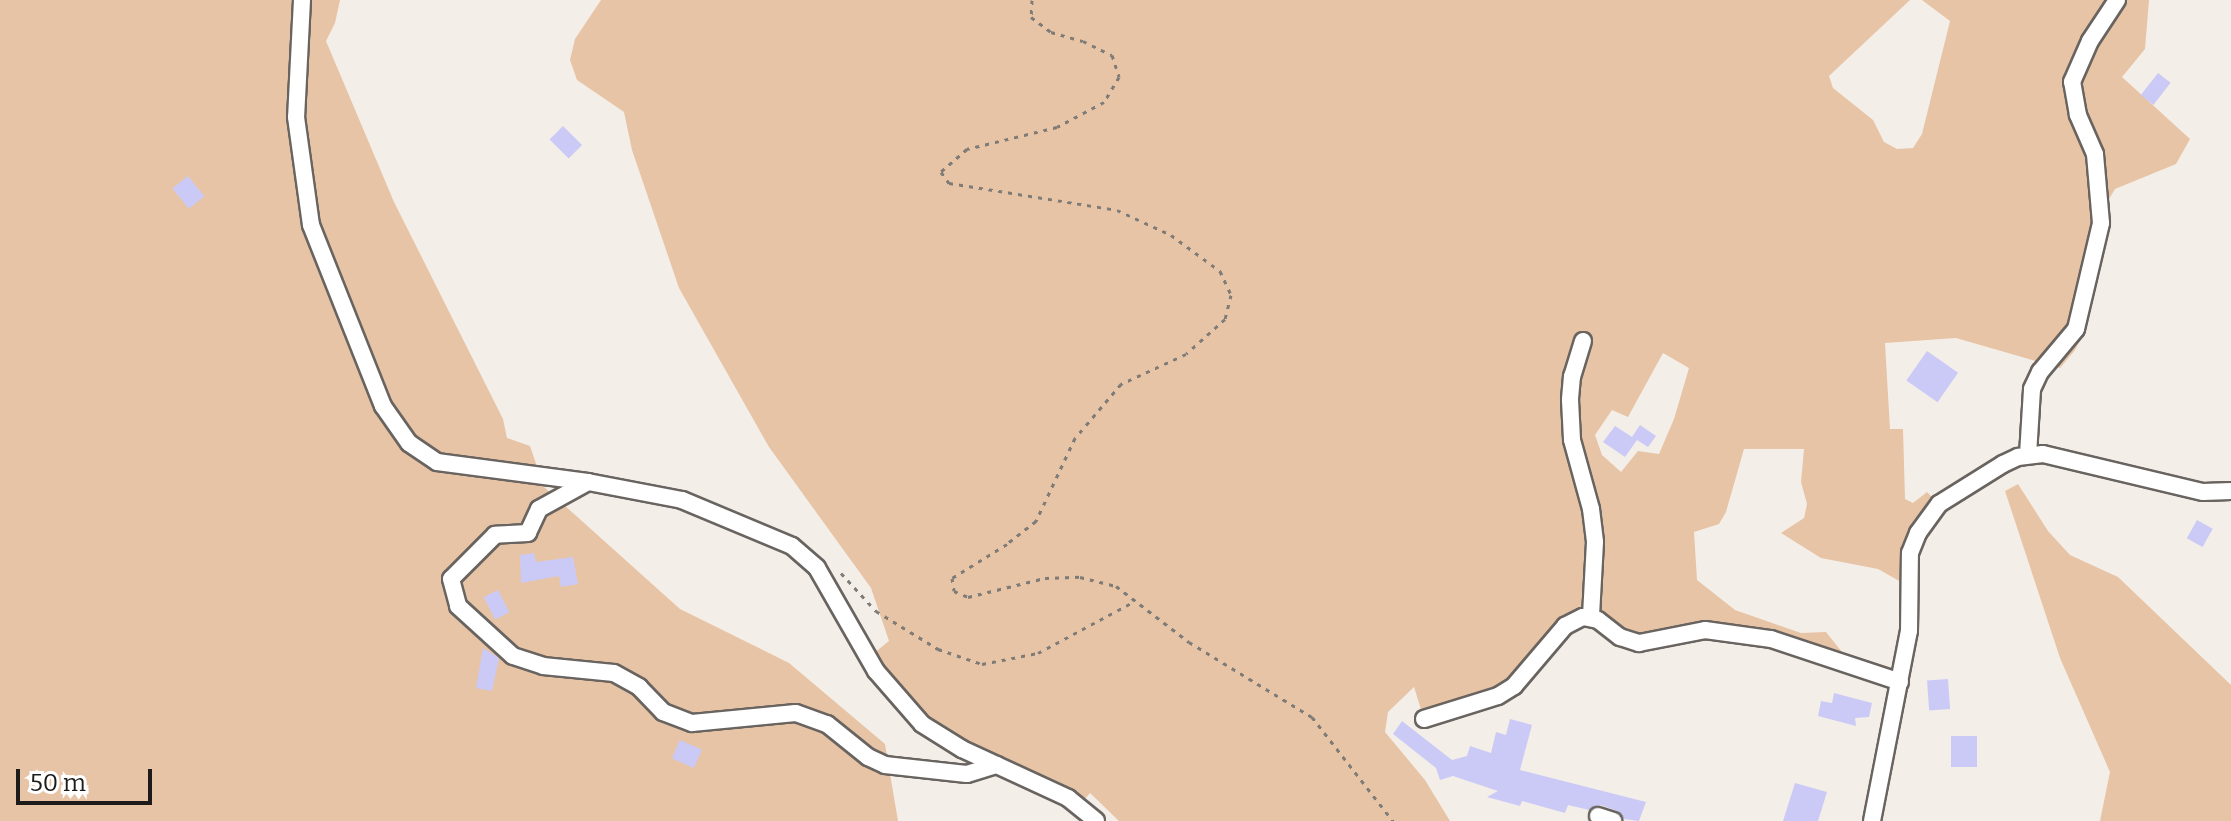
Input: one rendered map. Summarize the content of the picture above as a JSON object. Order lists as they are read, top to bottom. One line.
{"scale_bar":"50 m"}
